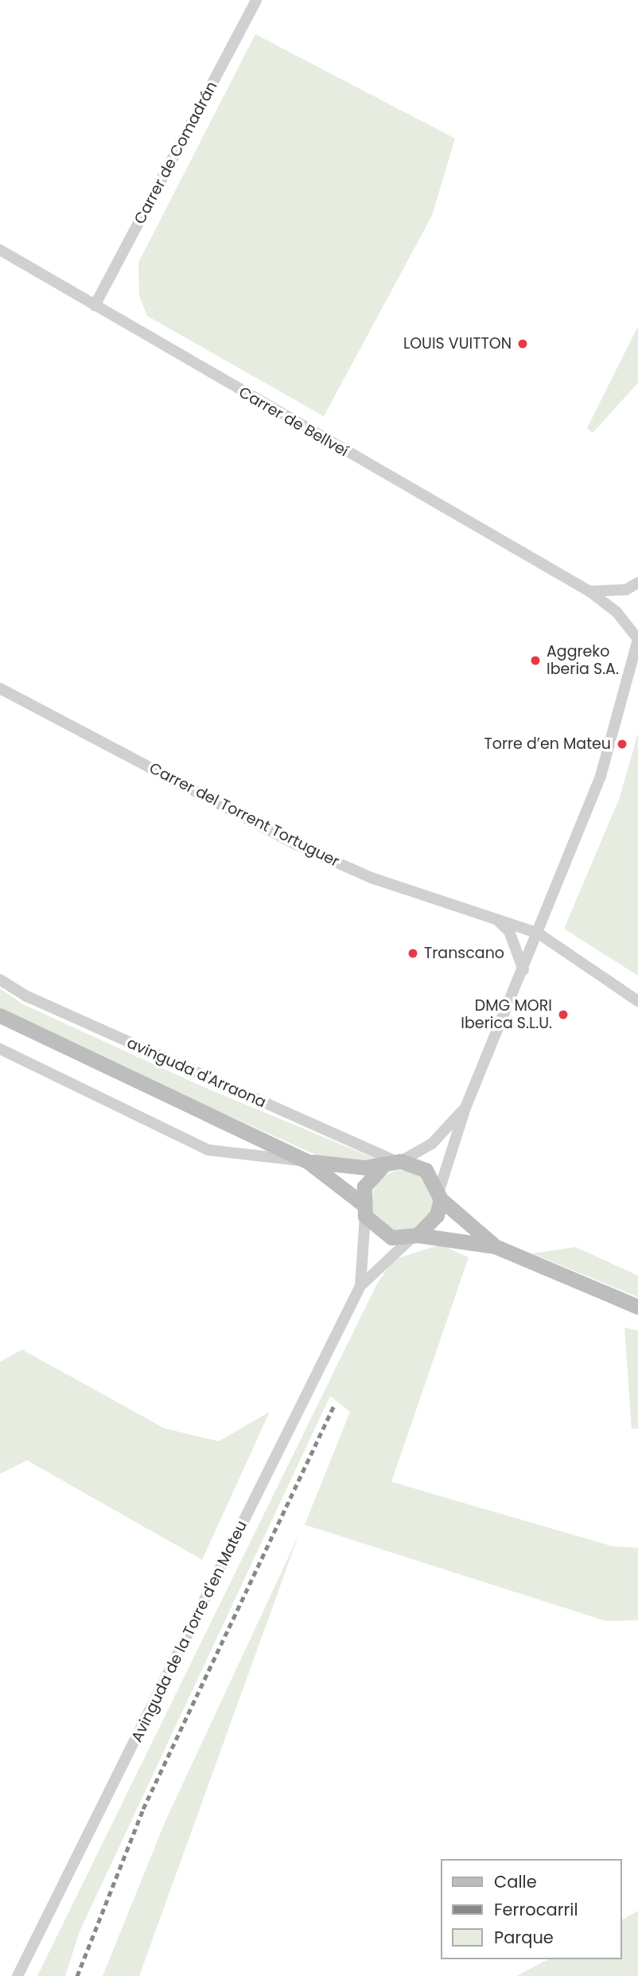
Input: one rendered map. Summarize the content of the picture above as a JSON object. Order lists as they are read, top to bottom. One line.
{"streets":{"street":["Carrer de Comadrán","Carrer de Bellveí","Carrer del Torrent Tortuguer","avinguda d'Arraona","Avinguda de la Torre d'en Mateu"]},"crossings":[["Carrer de Comadrán","Carrer de Bellveí"],["avinguda d'Arraona","Avinguda de la Torre d'en Mateu"]],"places":["LOUIS VUITTON","Aggreko Iberia S.A.","Torre d’en Mateu","Transcano","DMG MORI Iberica S.L.U."],"legend":["Calle","Ferrocarril","Parque"]}
